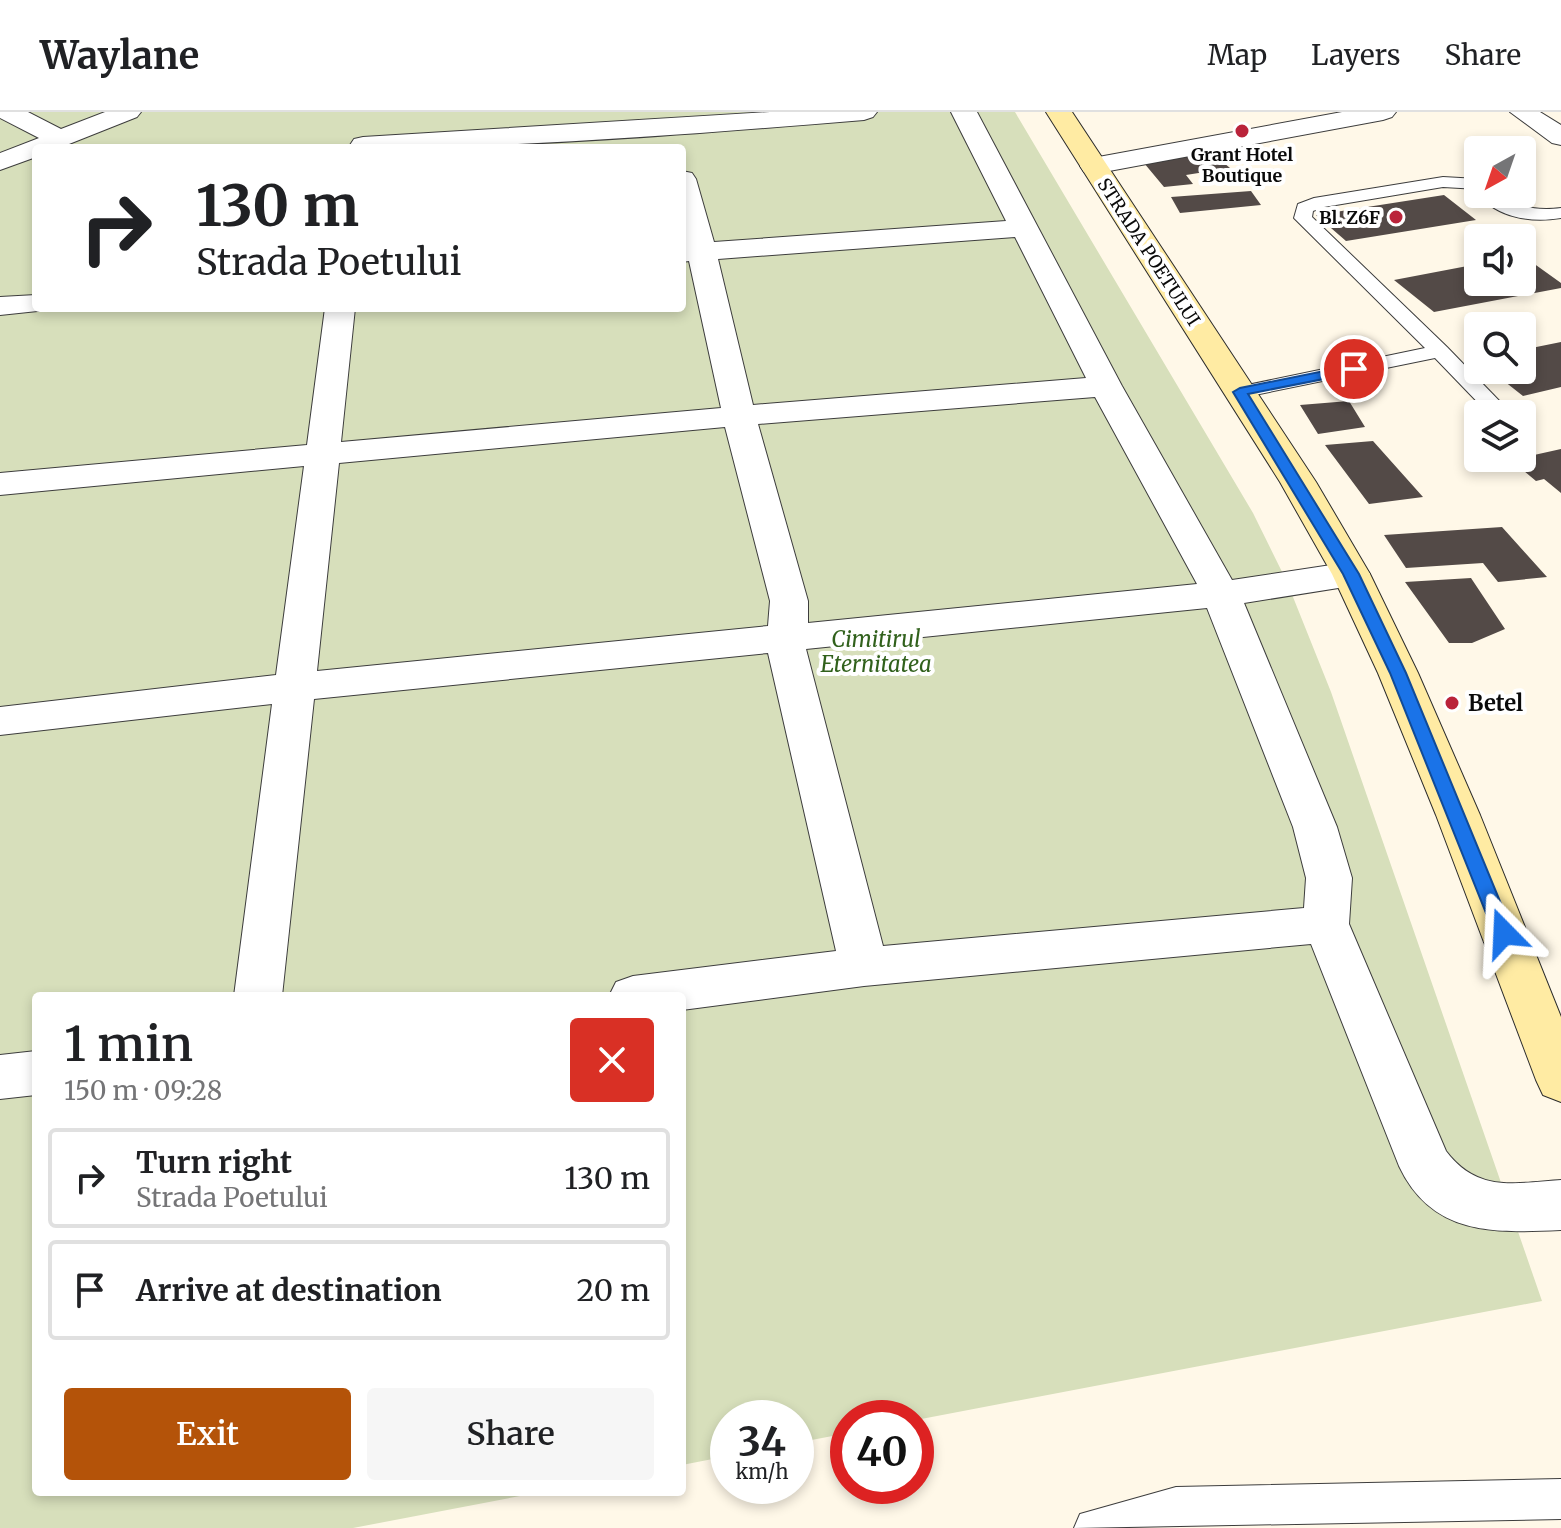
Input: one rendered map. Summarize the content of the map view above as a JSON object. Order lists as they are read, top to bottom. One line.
{"streets":{"street":["STRADA POETULUI"]},"parks":["Cimitirul Eternitatea"],"places":["Grant Hotel Boutique","Bl. Z6F","Betel"],"north":"bottom left","page":{"header":"Waylane","nav":["Map","Layers","Share"],"turn":["130 m","Strada Poetului"],"heading":["1 min","150 m · 09:28"],"list":[{"name":"Turn right","note":"Strada Poetului","value":"130 m"},{"name":"Arrive at destination","value":"20 m"}],"buttons":["Exit","Share"],"speed":"34 km/h","limit":"40"}}
